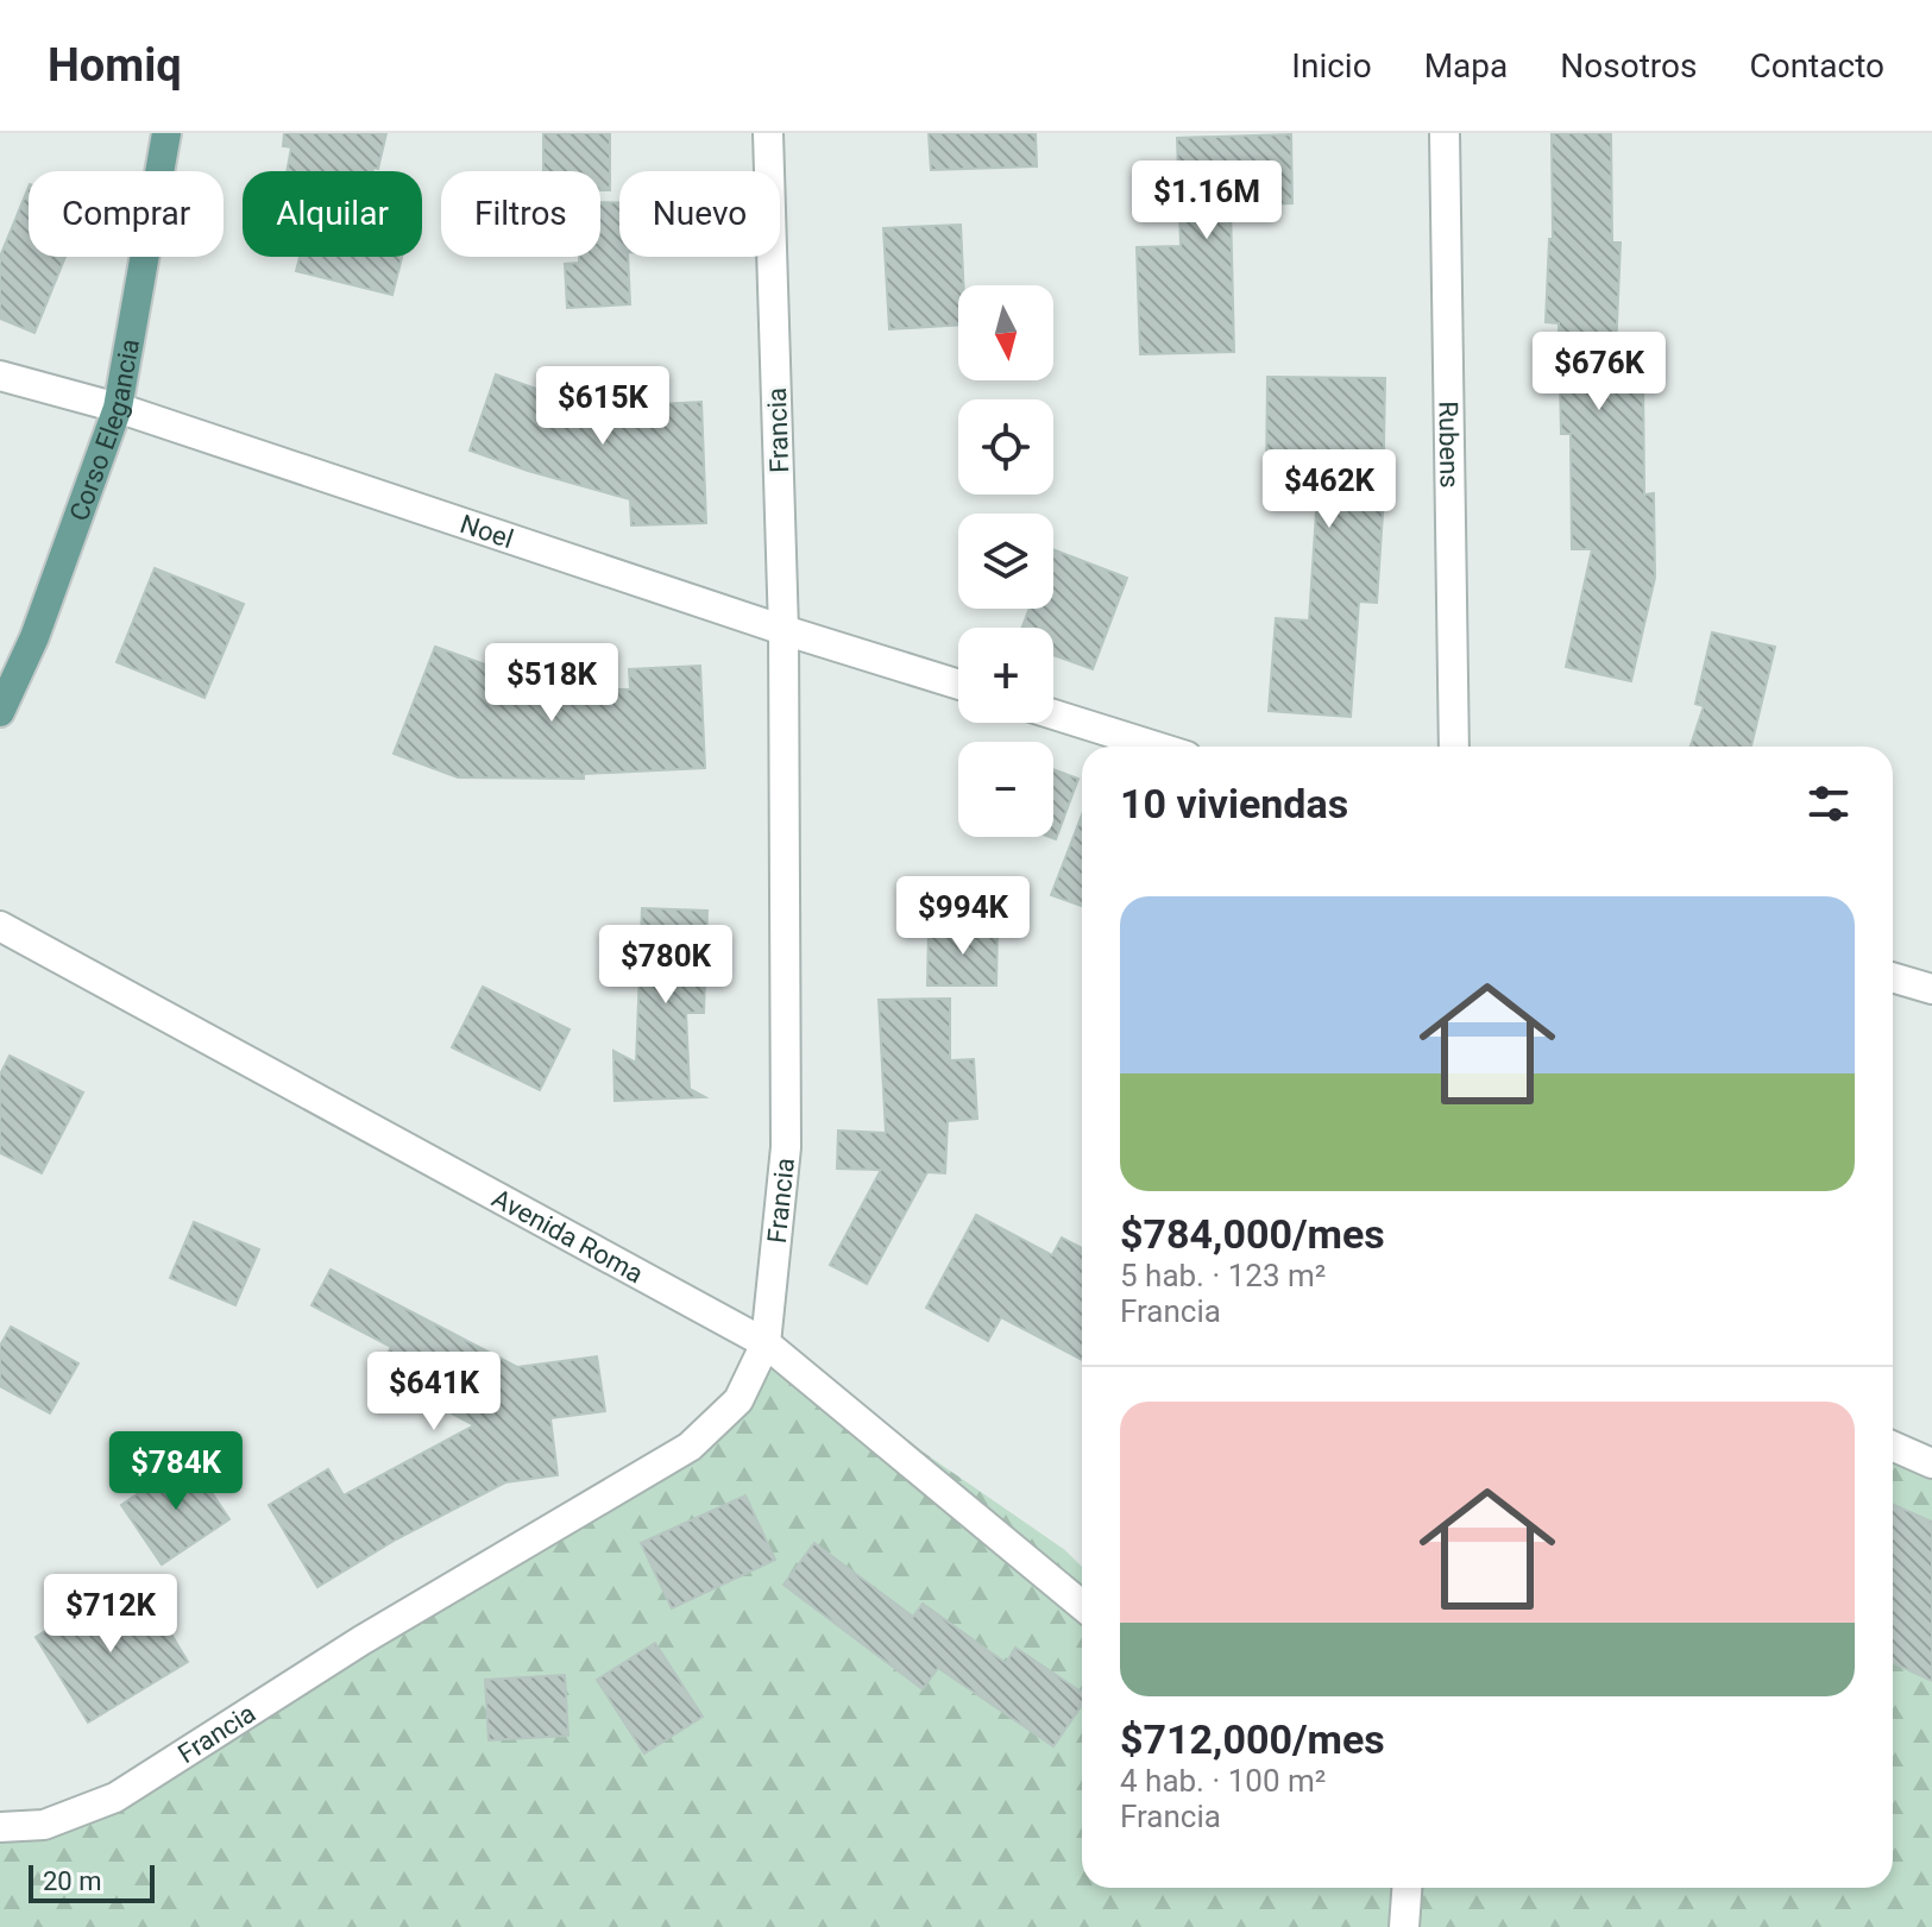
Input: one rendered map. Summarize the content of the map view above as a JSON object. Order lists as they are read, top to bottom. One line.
{"streets":{"main road":["Corso Elegancia"],"street":["Francia","Rubens","Noel","Avenida Roma"]},"crossings":[["Corso Elegancia","Noel"],["Francia","Noel"],["Francia","Avenida Roma"]],"scale_bar":"20 m","north":"bottom","page":{"header":"Homiq","nav":["Inicio","Mapa","Nosotros","Contacto"],"price":["$1.16M","$676K","$615K","$462K","$518K","$994K","$780K","$641K","$784K","$712K"],"chip":["Comprar","Alquilar","Filtros","Nuevo"],"map_buttons":["+","−"],"heading":"10 viviendas","list":[{"name":"$784,000/mes","note":"5 hab. · 123 m² · Francia"},{"name":"$712,000/mes","note":"4 hab. · 100 m² · Francia"}],"scale":"20 m"}}
